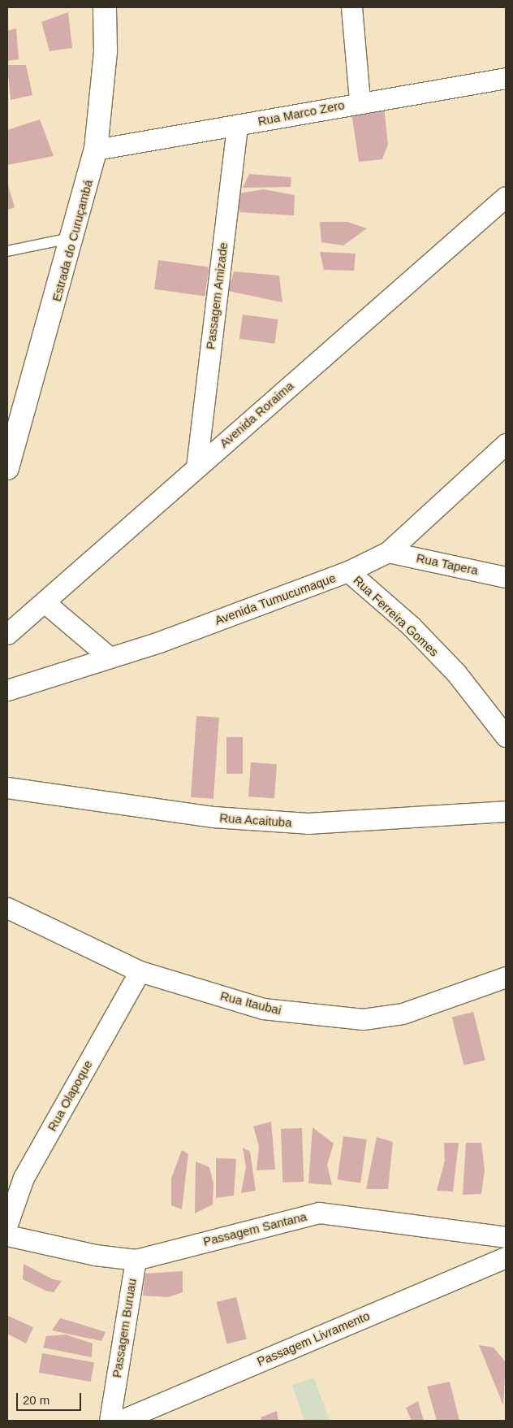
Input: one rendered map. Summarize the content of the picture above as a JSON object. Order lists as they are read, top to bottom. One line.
{"streets":{"street":["Rua Marco Zero","Estrada do Curuçambá","Passagem Amizade","Avenida Roraima","Rua Tapera","Avenida Tumucumaque","Rua Ferreira Gomes","Rua Acaituba","Rua Itaubai","Rua Olapoque","Passagem Santana","Passagem Buruau","Passagem Livramento"]},"crossings":[["Rua Marco Zero","Estrada do Curuçambá"],["Rua Marco Zero","Passagem Amizade"],["Passagem Amizade","Avenida Roraima"],["Rua Tapera","Avenida Tumucumaque"],["Avenida Tumucumaque","Rua Ferreira Gomes"],["Rua Itaubai","Rua Olapoque"],["Passagem Santana","Passagem Buruau"]],"scale_bar":"20 m"}
